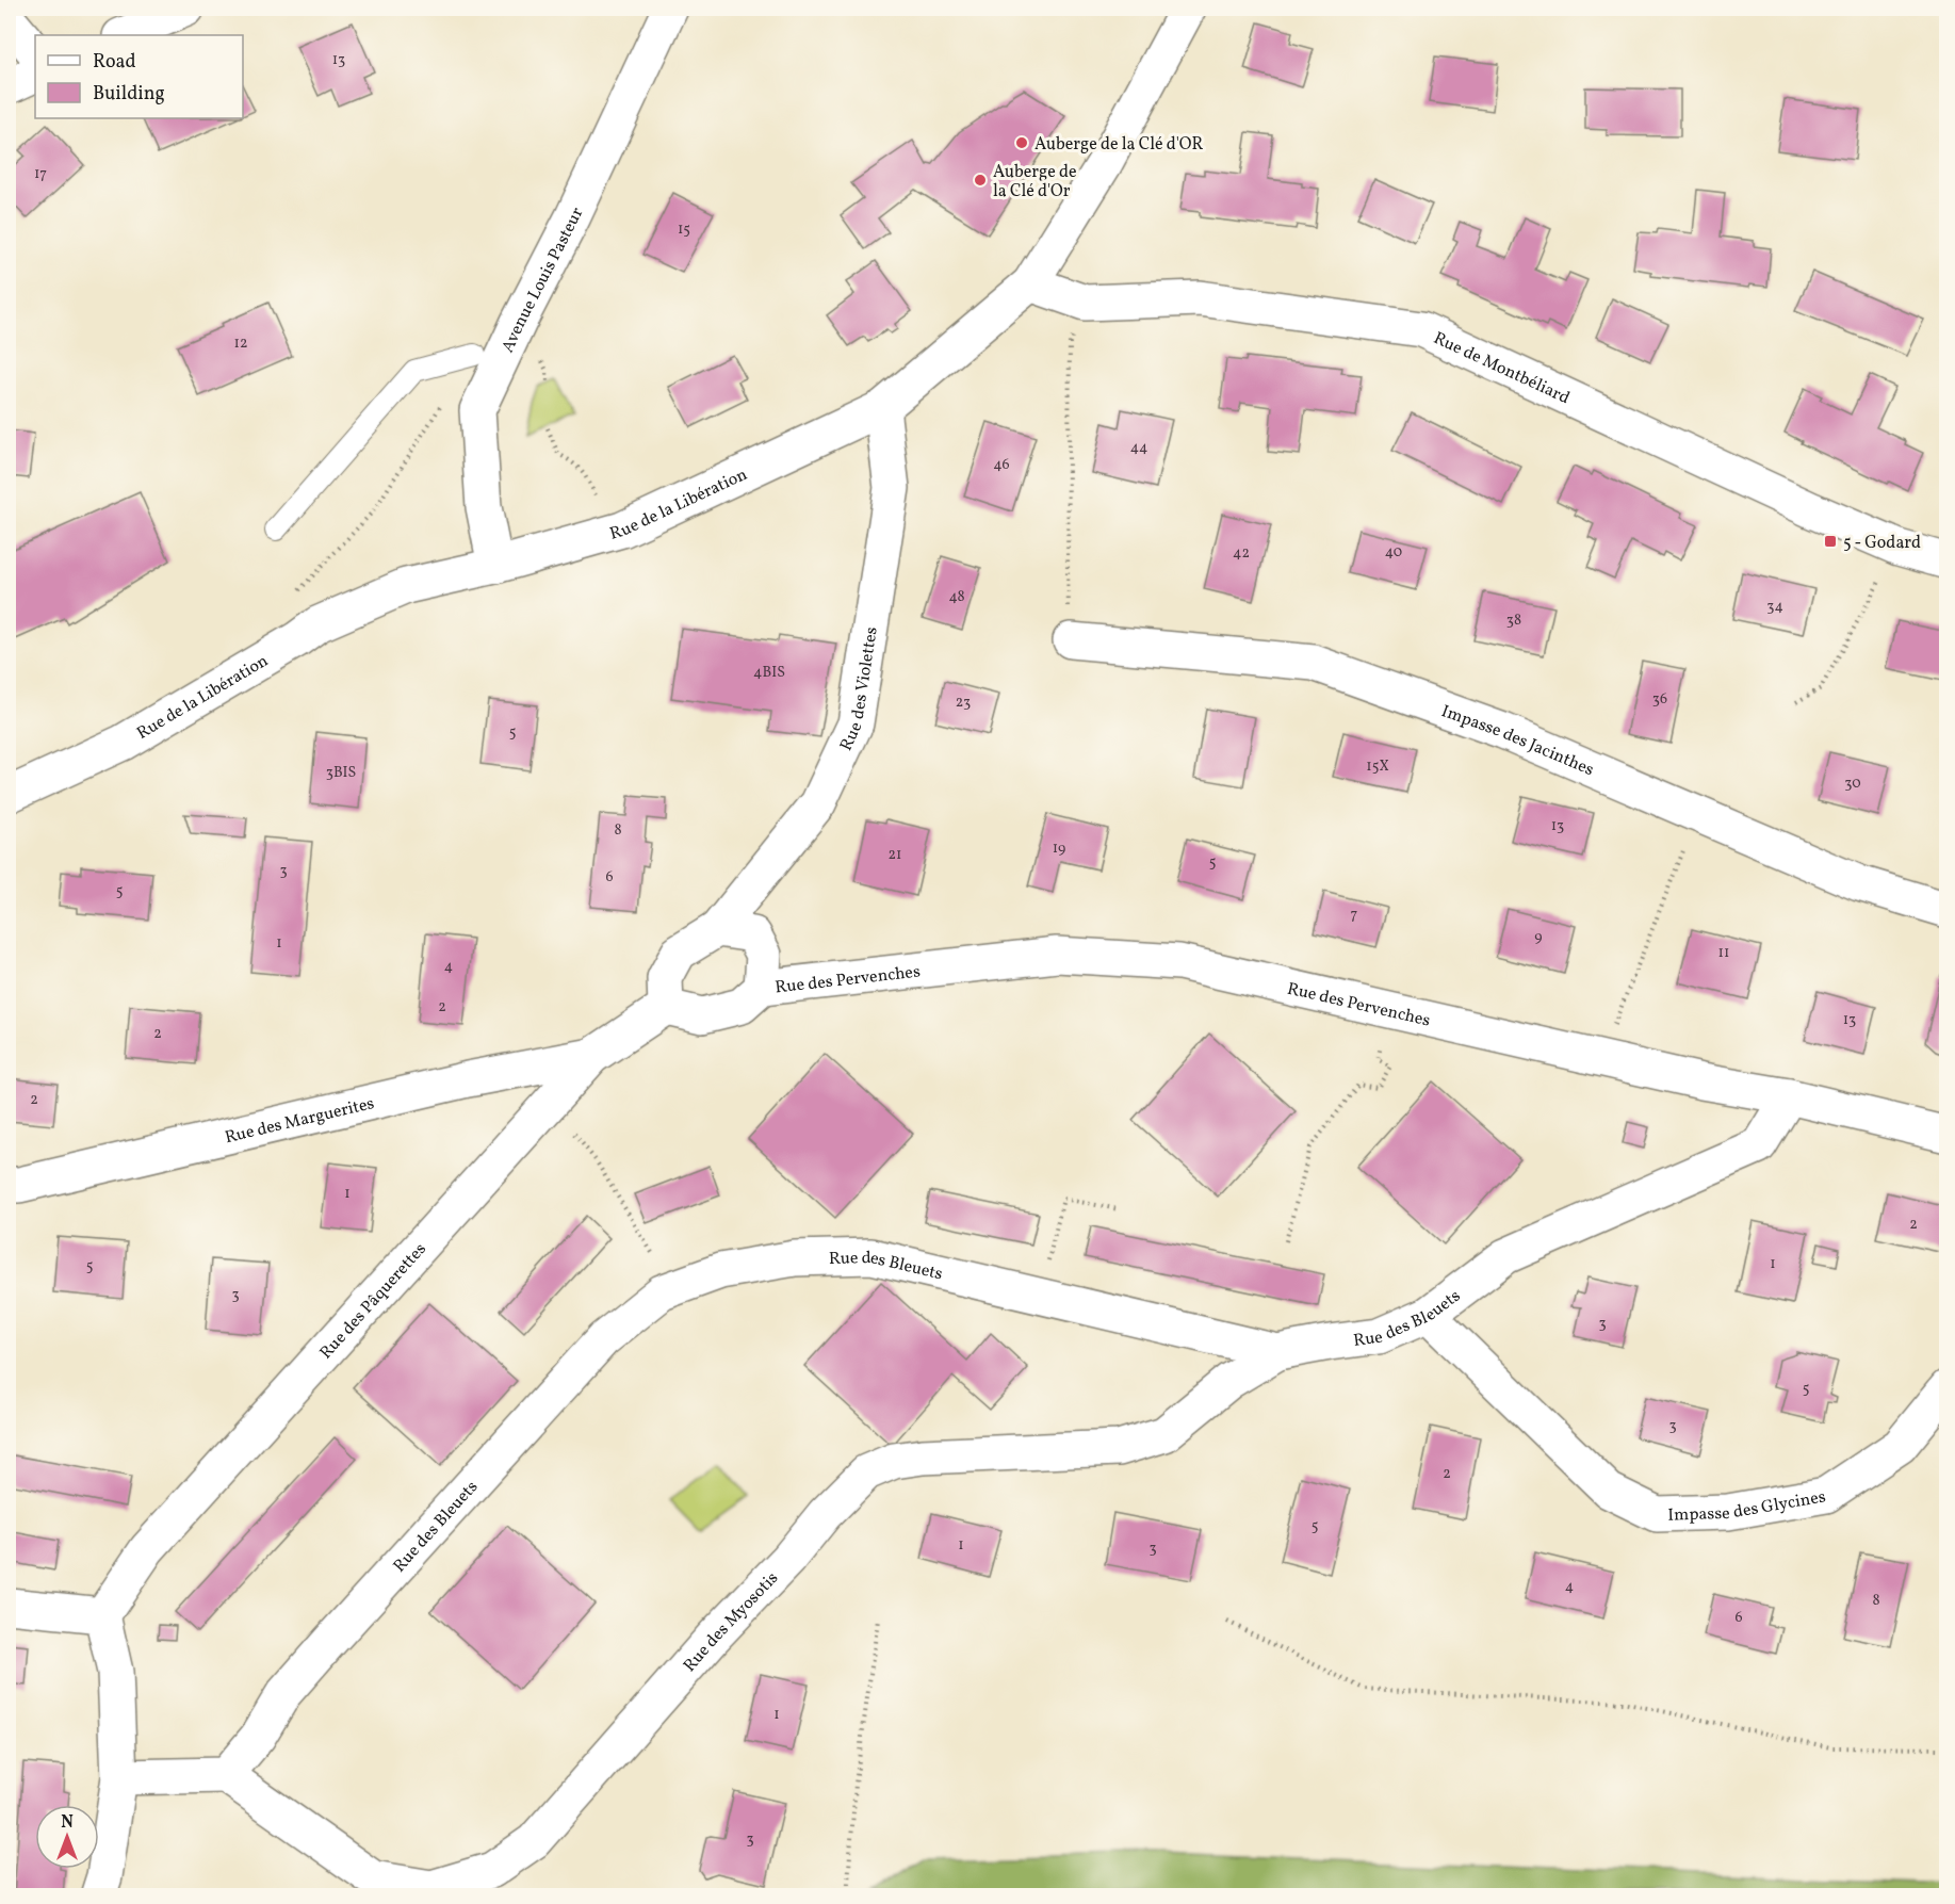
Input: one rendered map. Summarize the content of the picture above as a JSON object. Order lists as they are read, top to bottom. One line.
{"streets":{"street":["Avenue Louis Pasteur","Rue de Montbéliard","Rue de la Libération","Rue des Violettes","Impasse des Jacinthes","Rue des Pervenches","Rue des Marguerites","Rue des Bleuets","Rue des Pâquerettes","Impasse des Glycines","Rue des Myosotis"]},"crossings":[["Avenue Louis Pasteur","Rue de la Libération"],["Rue de Montbéliard","Rue de la Libération"],["Rue de la Libération","Rue des Violettes"],["Rue des Violettes","Rue des Pervenches"],["Rue des Violettes","Rue des Pâquerettes"],["Rue des Pervenches","Rue des Bleuets"],["Rue des Pervenches","Rue des Pâquerettes"],["Rue des Marguerites","Rue des Pâquerettes"],["Rue des Bleuets","Impasse des Glycines"],["Rue des Bleuets","Rue des Myosotis"]],"places":{"other":["Auberge de la Clé d'OR","Auberge de la Clé d'Or"],"transit":["5 - Godard"]},"house_numbers":["13","17","15","12","44","46","40","42","48","34","38","4BIS","36","23","5","15X","3BIS","30","13","8","19","21","5","3","6","5","7","9","1","11","4","2","13","2","2","1","2","1","5","3","3","5","3","2","5","1","3","4","8","6","1","3"],"legend":["Road","Building"],"north":"top"}
